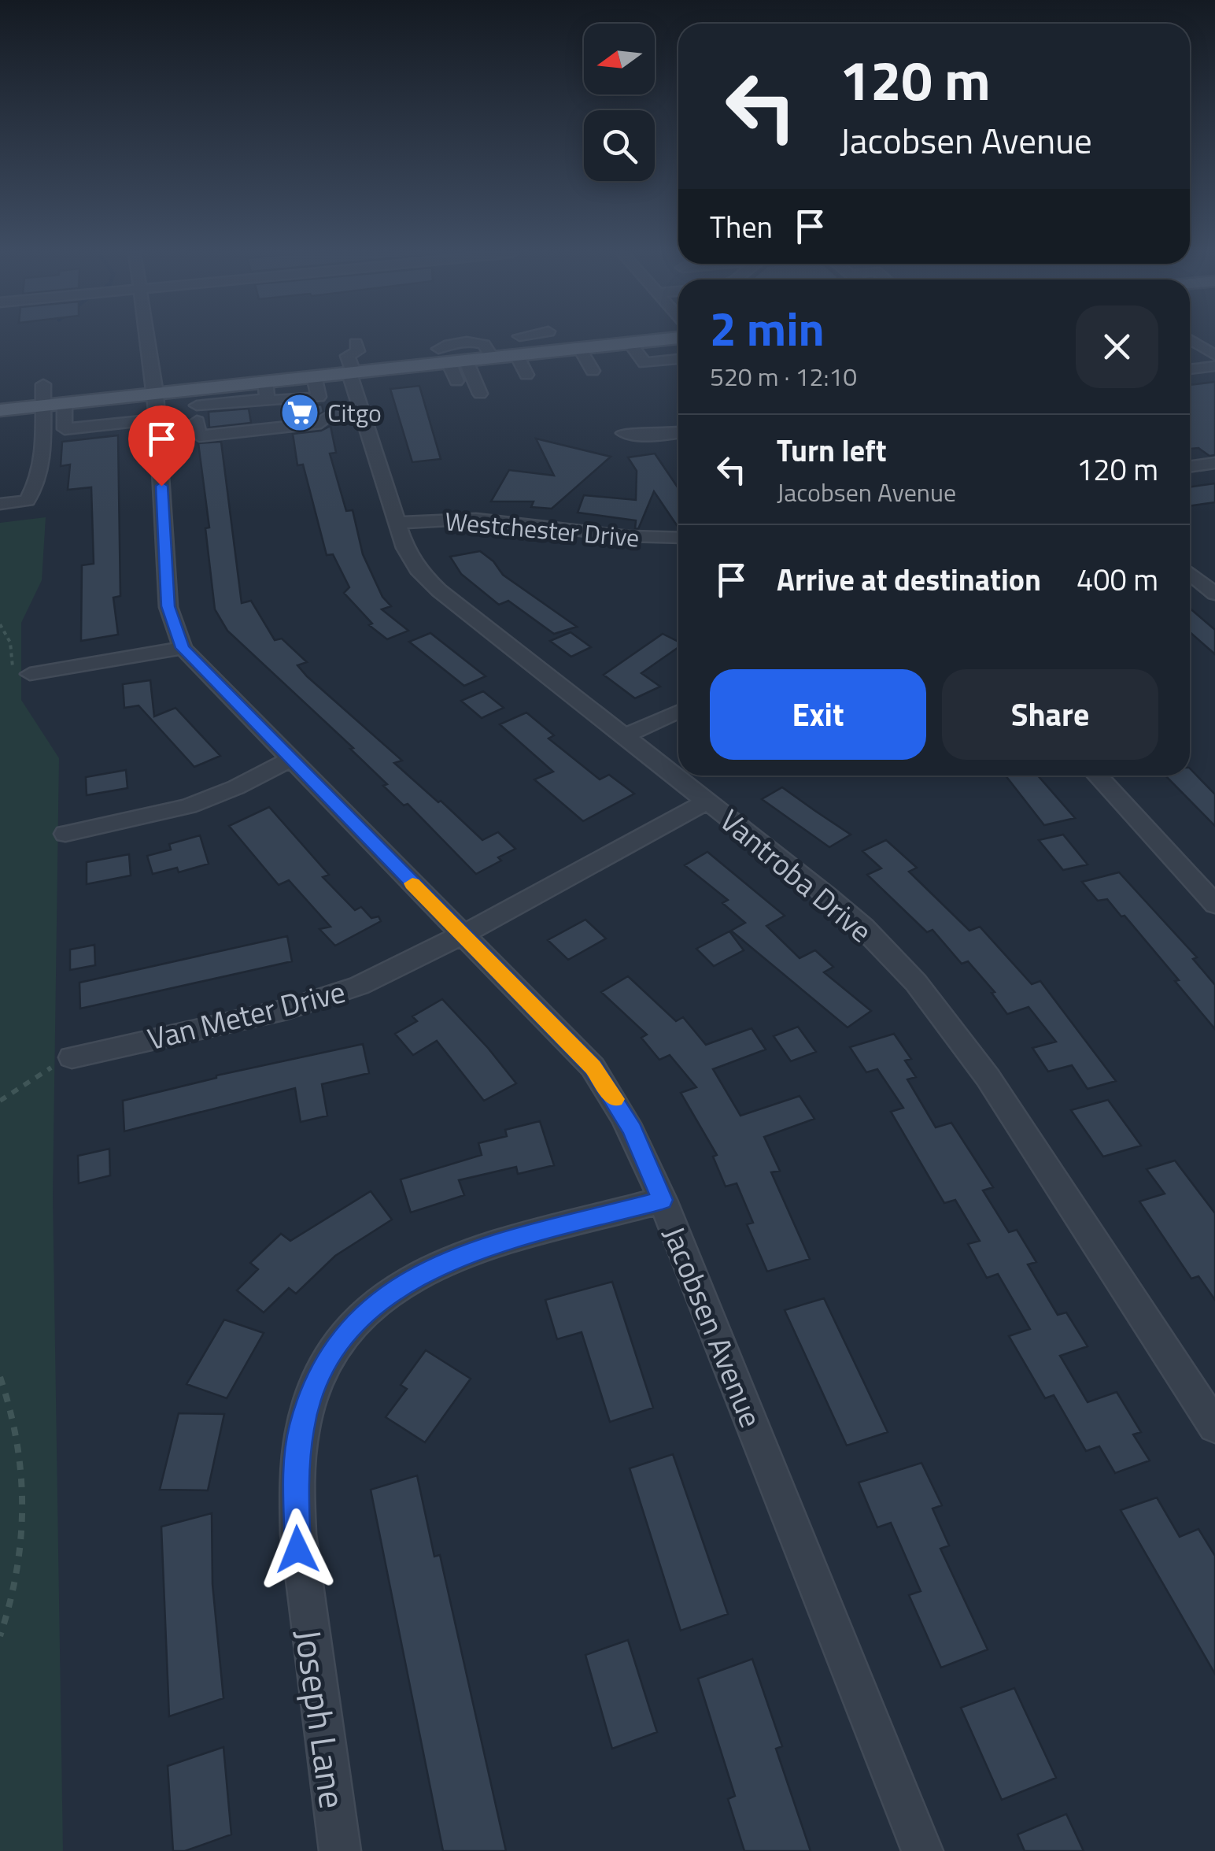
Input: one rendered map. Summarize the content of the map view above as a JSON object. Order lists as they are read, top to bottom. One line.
{"streets":{"street":["Westchester Drive","Vantroba Drive","Van Meter Drive","Jacobsen Avenue","Joseph Lane"]},"crossings":[["Westchester Drive","Vantroba Drive"],["Vantroba Drive","Van Meter Drive"],["Van Meter Drive","Jacobsen Avenue"],["Jacobsen Avenue","Joseph Lane"]],"places":{"supermarket":["Citgo"]},"north":"left","page":{"turn":["120 m","Jacobsen Avenue"],"then":"Then","heading":["2 min","520 m · 12:10"],"list":[{"name":"Turn left","note":"Jacobsen Avenue","value":"120 m"},{"name":"Arrive at destination","value":"400 m"}],"buttons":["Exit","Share"]}}
